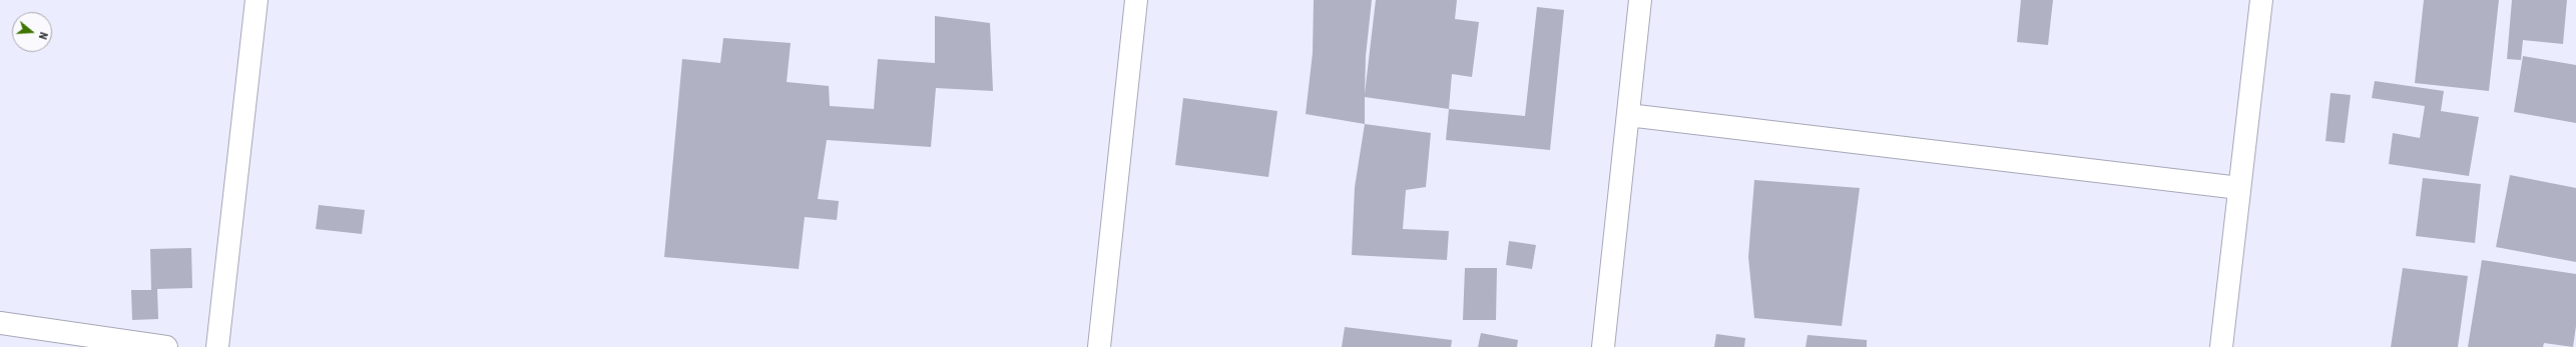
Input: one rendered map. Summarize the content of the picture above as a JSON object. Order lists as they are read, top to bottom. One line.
{"north":"right"}
